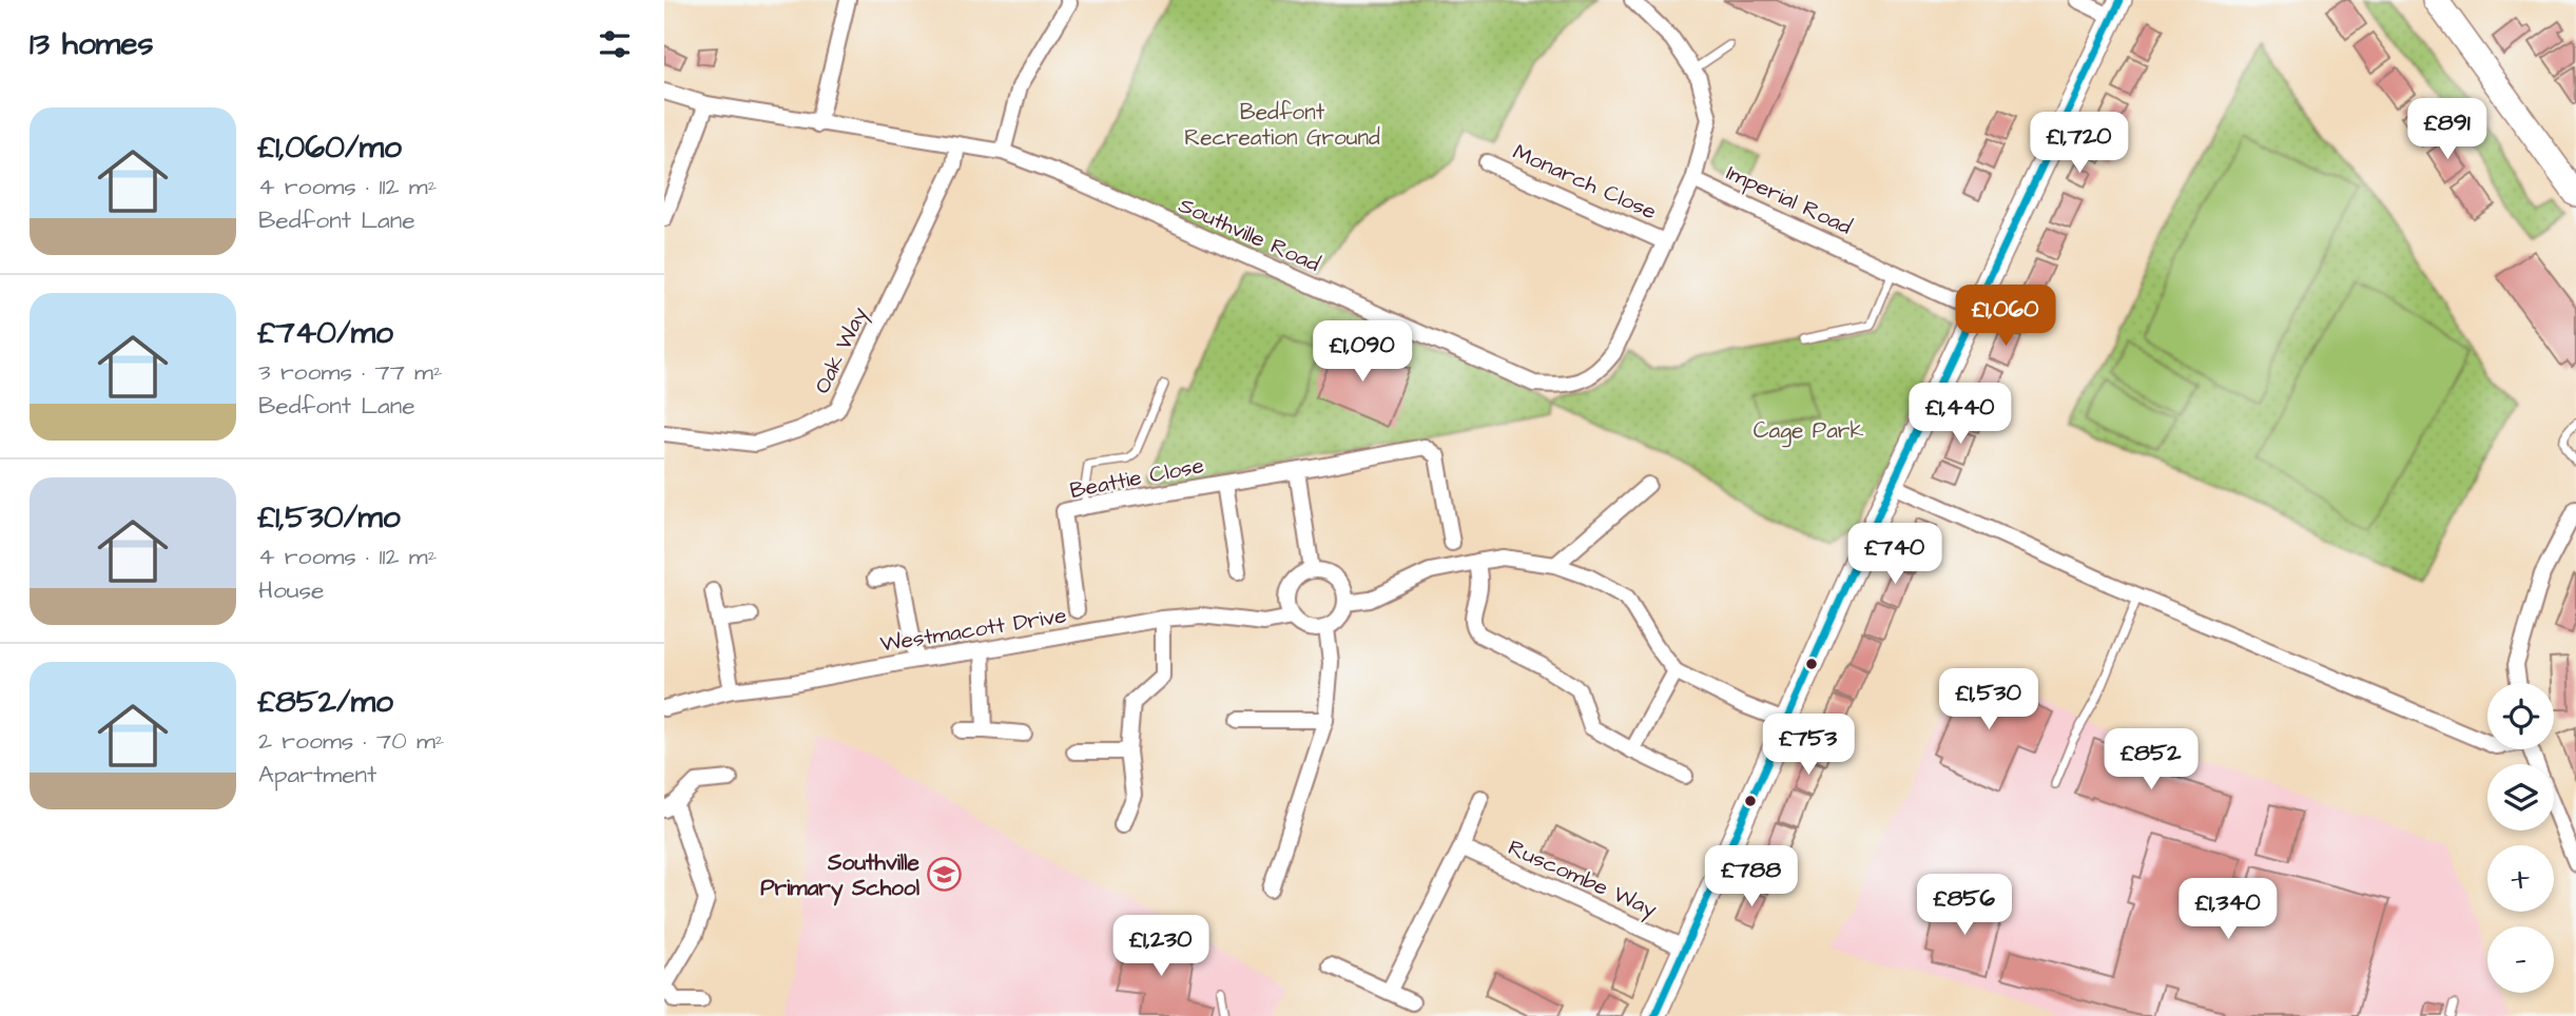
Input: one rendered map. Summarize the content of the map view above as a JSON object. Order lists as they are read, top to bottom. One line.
{"streets":{"street":["Monarch Close","Imperial Road","Southville Road","Oak Way","Beattie Close","Westmacott Drive","Ruscombe Way"]},"crossings":[["Monarch Close","Southville Road"],["Imperial Road","Southville Road"],["Southville Road","Oak Way"]],"parks":["Bedfont Recreation Ground","Cage Park"],"places":{"school or university":["Southville Primary School"]},"page":{"heading":"13 homes","list":[{"name":"£1,060/mo","note":"4 rooms · 112 m² · Bedfont Lane"},{"name":"£740/mo","note":"3 rooms · 77 m² · Bedfont Lane"},{"name":"£1,530/mo","note":"4 rooms · 112 m² · House"},{"name":"£852/mo","note":"2 rooms · 70 m² · Apartment"}],"price":["£891","£1,720","£1,060","£1,090","£1,440","£740","£1,530","£753","£852","£788","£856","£1,340","£1,230"],"map_buttons":["+","−"]}}
